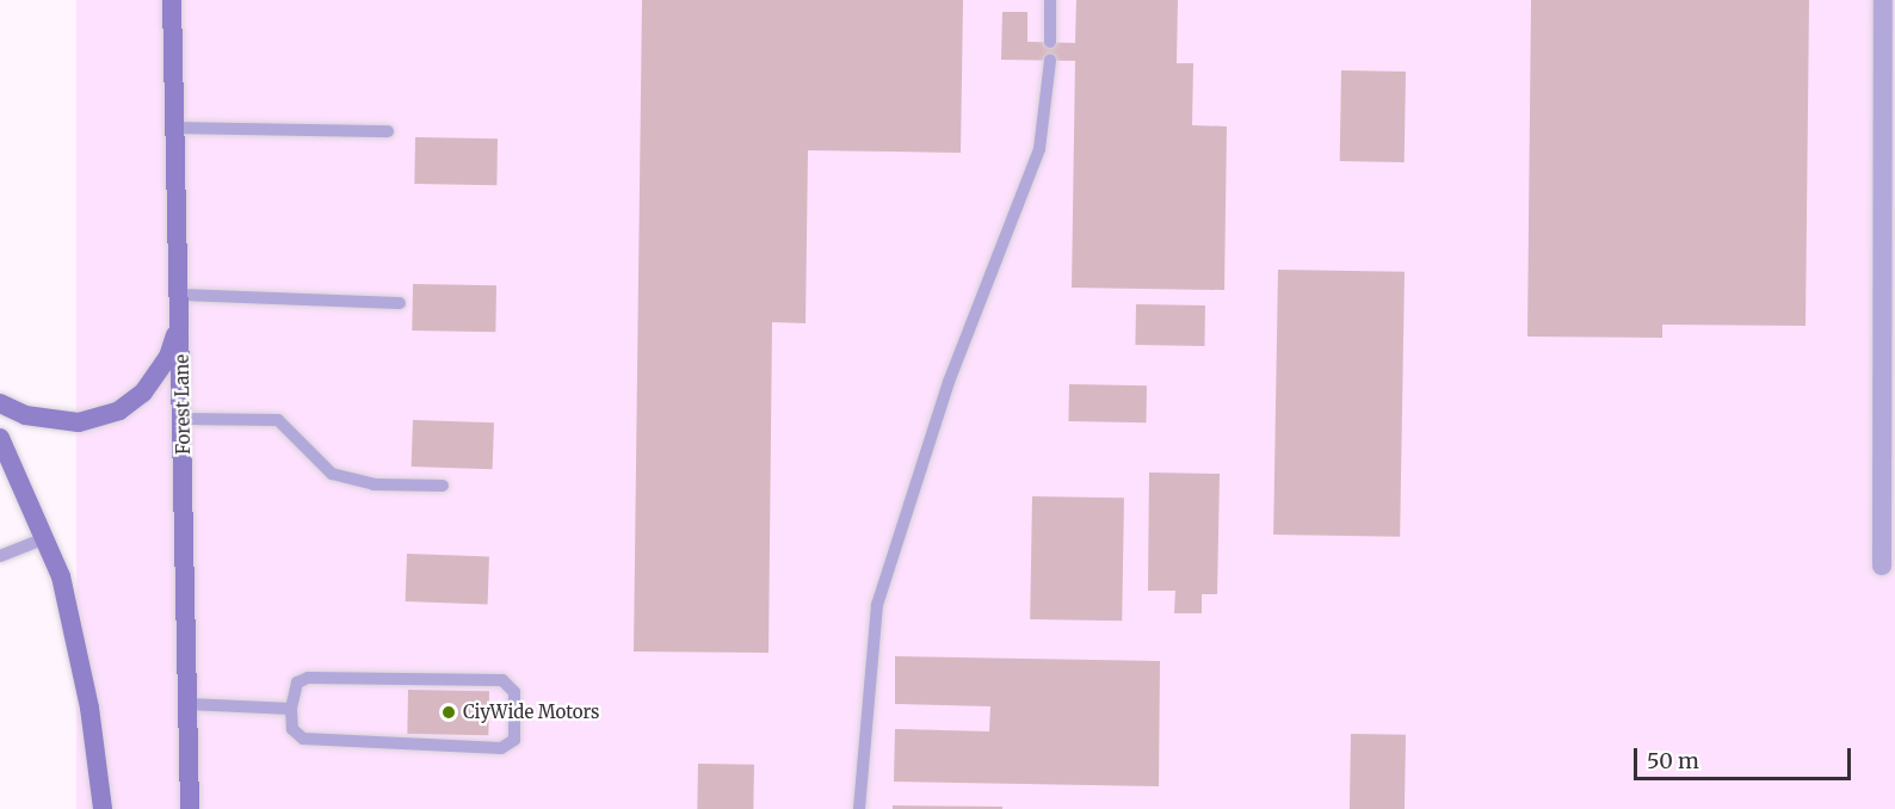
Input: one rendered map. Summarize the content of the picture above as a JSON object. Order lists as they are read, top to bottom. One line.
{"streets":{"main road":["Forest Lane"]},"places":["CiyWide Motors"],"scale_bar":"50 m"}
